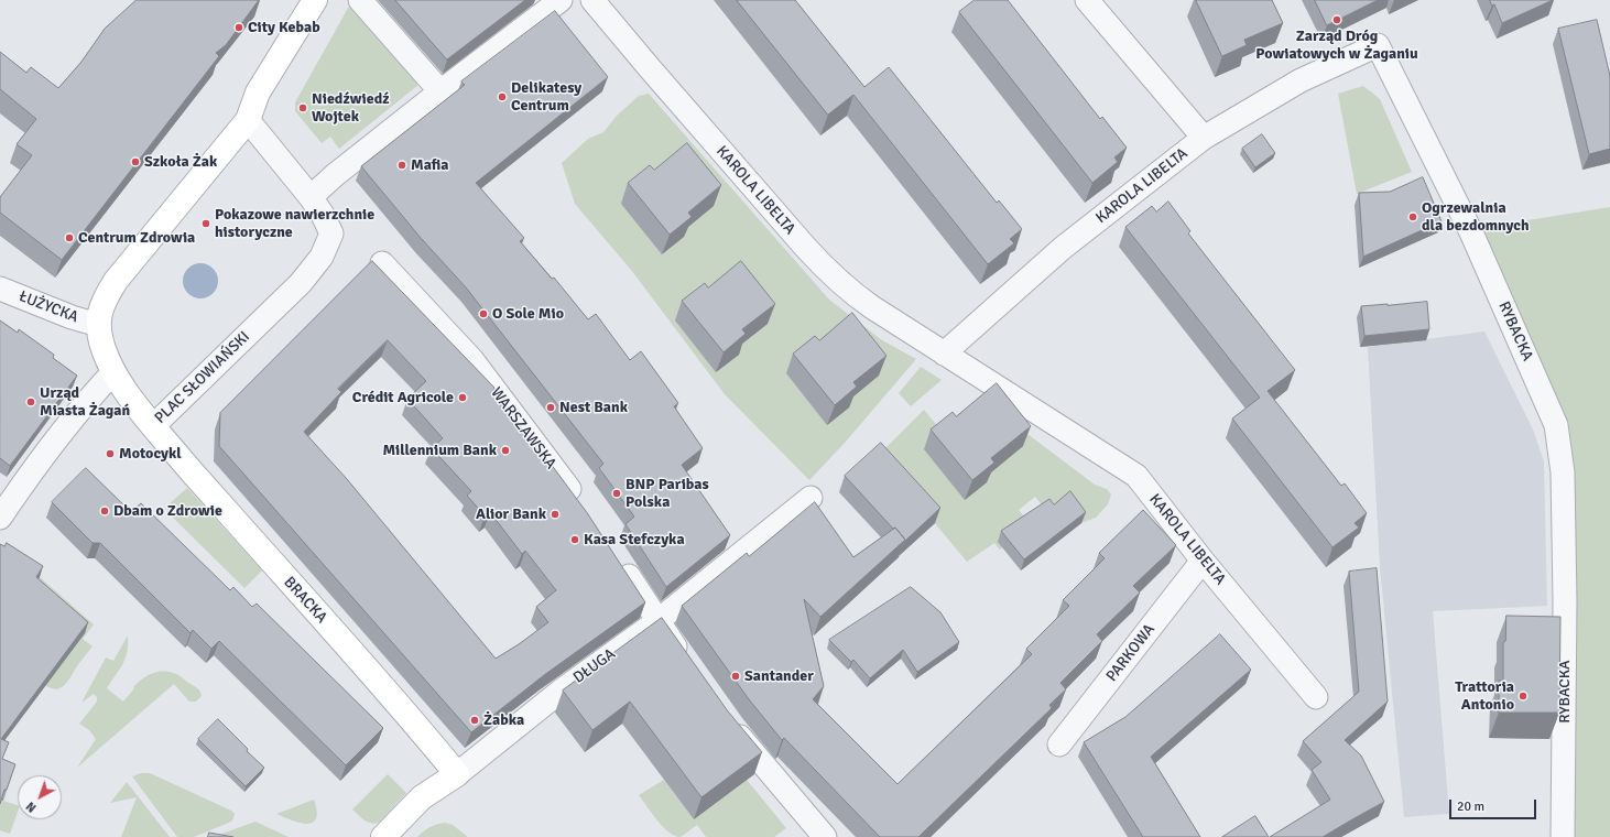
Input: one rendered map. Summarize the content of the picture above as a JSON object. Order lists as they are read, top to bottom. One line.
{"streets":{"street":["KAROLA LIBELTA","ŁUŻYCKA","RYBACKA","PLAC SŁOWIAŃSKI","WARSZAWSKA","BRACKA","PARKOWA","DŁUGA"]},"crossings":[["KAROLA LIBELTA","RYBACKA"],["KAROLA LIBELTA","PARKOWA"],["ŁUŻYCKA","PLAC SŁOWIAŃSKI"],["PLAC SŁOWIAŃSKI","BRACKA"],["BRACKA","DŁUGA"]],"places":["Zarząd Dróg Powiatowych w Żaganiu","City Kebab","Delikatesy Centrum","Niedźwiedź Wojtek","Szkoła Żak","Mafia","Ogrzewalnia dla bezdomnych","Pokazowe nawierzchnie historyczne","Centrum Zdrowia","O Sole Mio","Crédit Agricole","Urząd Miasta Żagań","Nest Bank","Millennium Bank","Motocykl","BNP Paribas Polska","Dbam o Zdrowie","Alior Bank","Kasa Stefczyka","Santander","Trattoria Antonio","Żabka"],"scale_bar":"20 m","north":"bottom left"}
